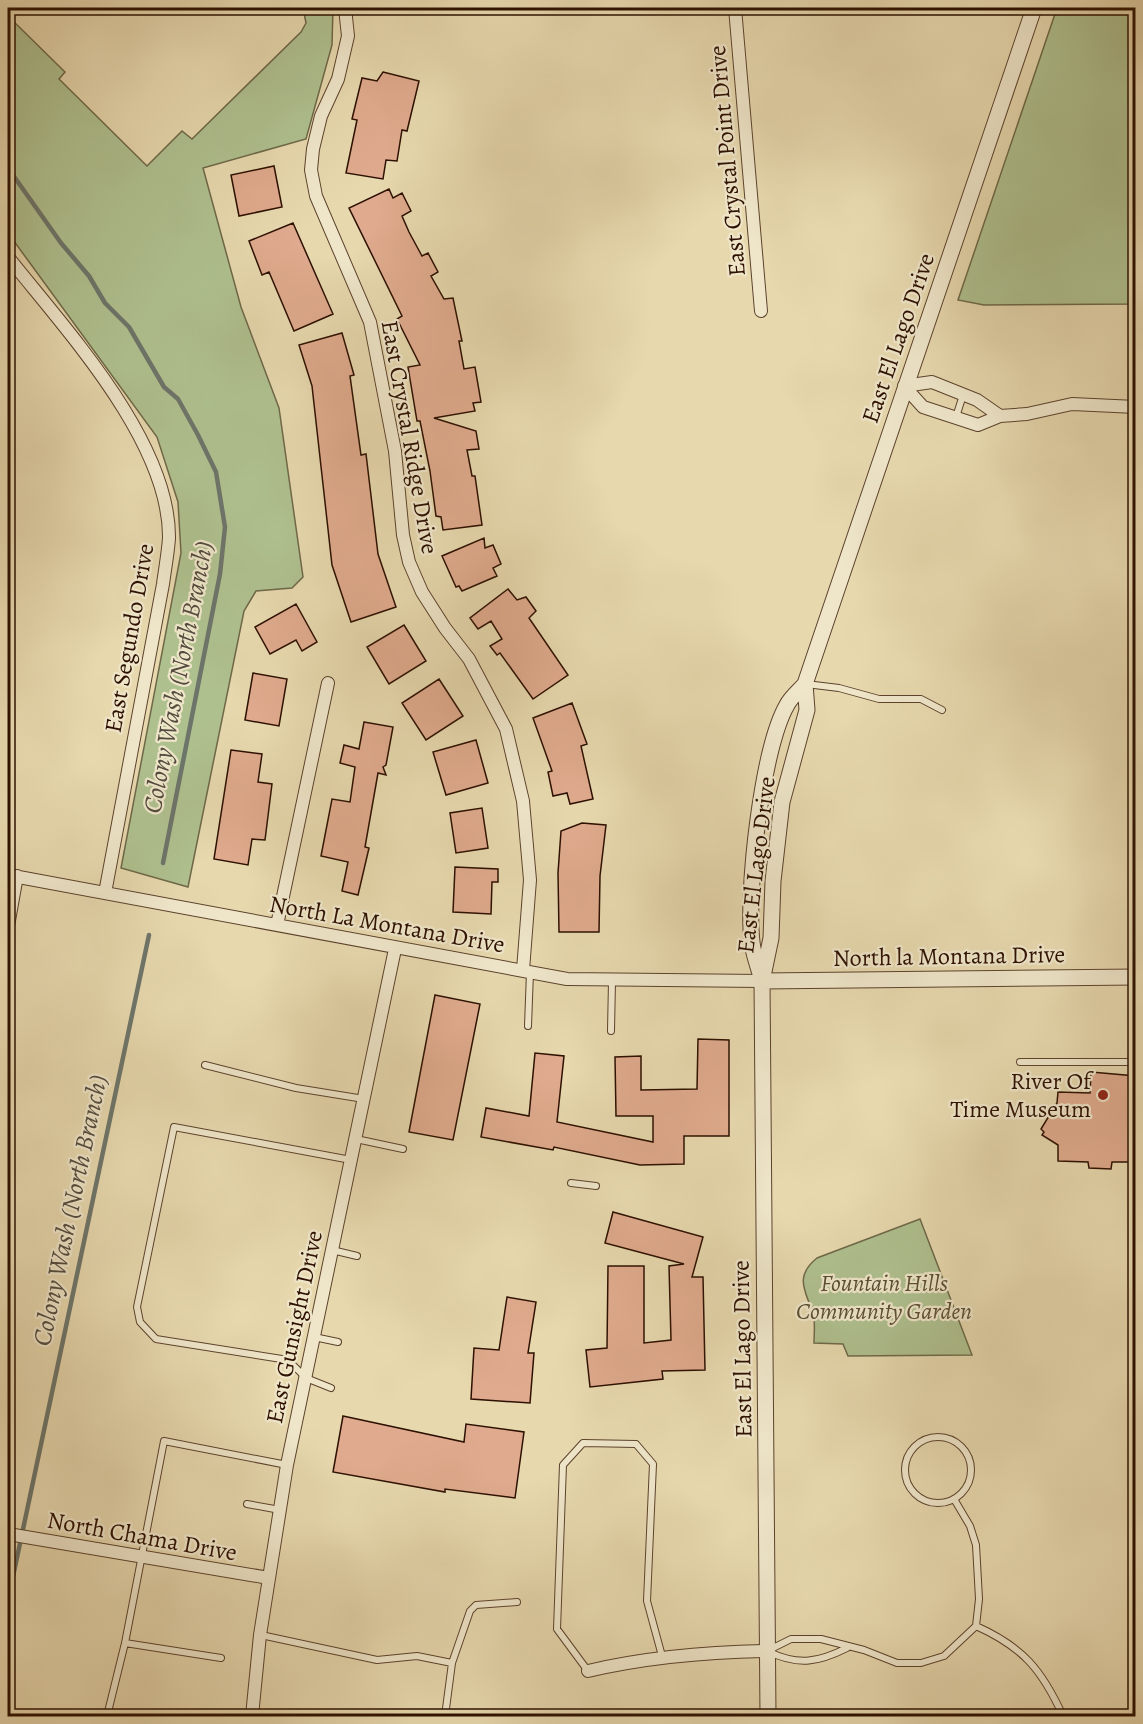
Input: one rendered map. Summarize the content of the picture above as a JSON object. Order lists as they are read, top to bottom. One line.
{"streets":{"street":["East Crystal Point Drive","East El Lago Drive","East Crystal Ridge Drive","East Segundo Drive","North La Montana Drive","North la Montana Drive","East Gunsight Drive","North Chama Drive"]},"crossings":[["East El Lago Drive","North La Montana Drive"],["East El Lago Drive","North la Montana Drive"],["East Crystal Ridge Drive","North La Montana Drive"],["East Segundo Drive","North La Montana Drive"],["North La Montana Drive","North la Montana Drive"],["North La Montana Drive","East Gunsight Drive"],["East Gunsight Drive","North Chama Drive"]],"water":["Colony Wash (North Branch)"],"parks":["Fountain Hills Community Garden"],"places":["River Of Time Museum"]}
